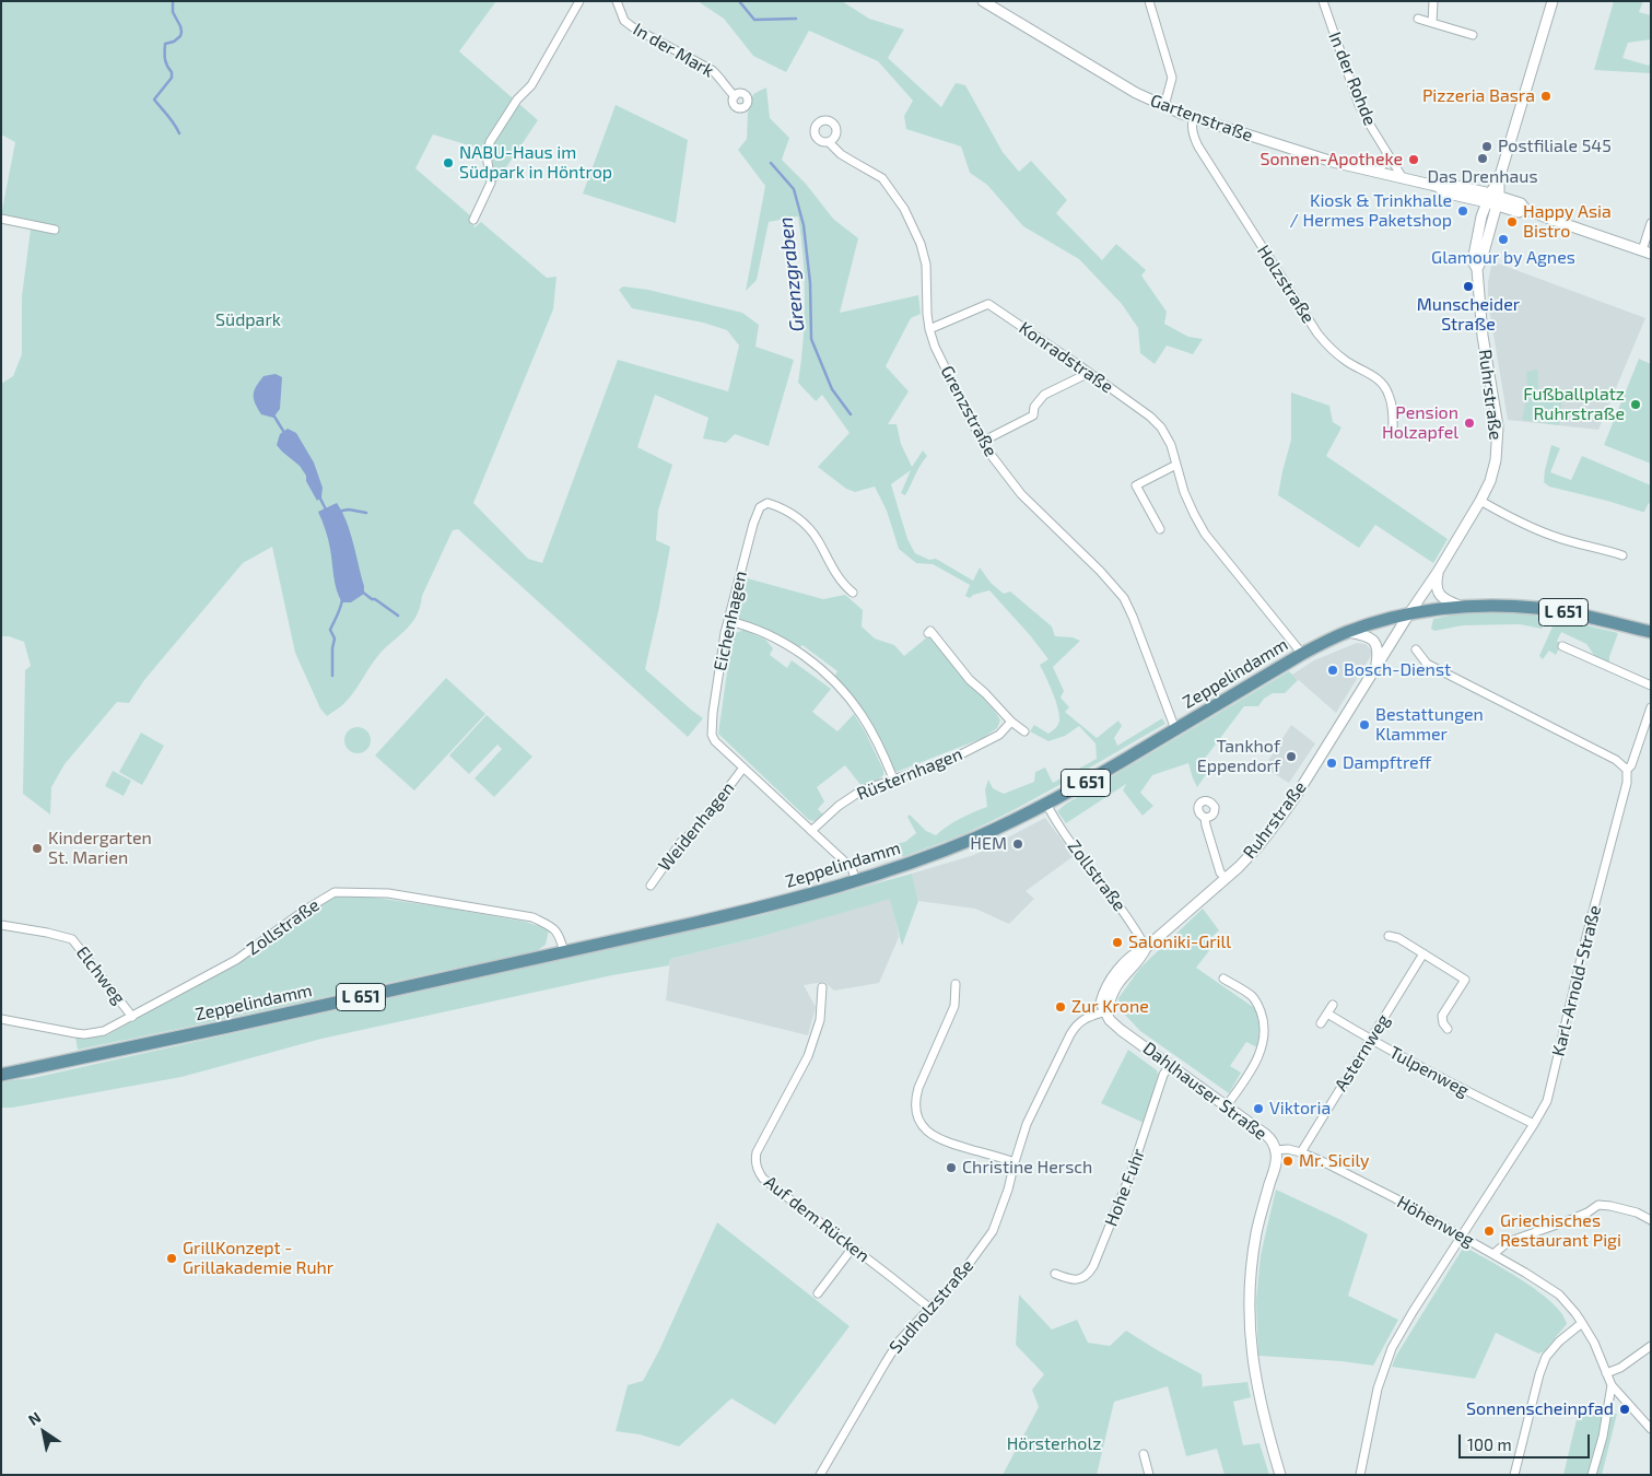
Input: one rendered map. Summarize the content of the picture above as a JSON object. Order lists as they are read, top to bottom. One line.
{"streets":{"main road":["L 651","Zeppelindamm"],"street":["In der Mark","In der Rohde","Gartenstraße","Holzstraße","Konradstraße","Ruhrstraße","Grenzstraße","Eichenhagen","Rüsternhagen","Weidenhagen","Zollstraße","Elchweg","Karl-Arnold-Straße","Asternweg","Tulpenweg","Dahlhauser Straße","Hohe Fuhr","Auf dem Rücken","Höhenweg","Sudholzstraße"]},"crossings":[["In der Rohde","Gartenstraße"],["Gartenstraße","Holzstraße"],["Gartenstraße","Ruhrstraße"],["Konradstraße","Grenzstraße"],["Konradstraße","Zeppelindamm"],["Ruhrstraße","Zeppelindamm"],["Ruhrstraße","Zollstraße"],["Ruhrstraße","Dahlhauser Straße"],["Ruhrstraße","Sudholzstraße"],["Grenzstraße","Zeppelindamm"],["Eichenhagen","Weidenhagen"],["Zeppelindamm","Weidenhagen"],["Zeppelindamm","Zollstraße"],["Rüsternhagen","Weidenhagen"],["Zollstraße","Elchweg"],["Karl-Arnold-Straße","Tulpenweg"],["Karl-Arnold-Straße","Höhenweg"],["Asternweg","Tulpenweg"],["Asternweg","Höhenweg"],["Dahlhauser Straße","Hohe Fuhr"],["Dahlhauser Straße","Höhenweg"],["Dahlhauser Straße","Sudholzstraße"],["Auf dem Rücken","Sudholzstraße"]],"water":["Grenzgraben"],"parks":["Südpark","Hörsterholz"],"places":["Pizzeria Basra","Postfiliale 545","Das Drenhaus","Sonnen-Apotheke","NABU-Haus im Südpark in Höntrop","Kiosk & Trinkhalle / Hermes Paketshop","Happy Asia Bistro","Glamour by Agnes","Munscheider Straße","Fußballplatz Ruhrstraße","Pension Holzapfel","Bosch-Dienst","Bestattungen Klammer","Tankhof Eppendorf","Dampftreff","HEM","Kindergarten St. Marien","Saloniki-Grill","Zur Krone","Viktoria","Mr. Sicily","Christine Hersch","Griechisches Restaurant Pigi","GrillKonzept - Grillakademie Ruhr","Sonnenscheinpfad"],"scale_bar":"100 m","north":"top left"}
